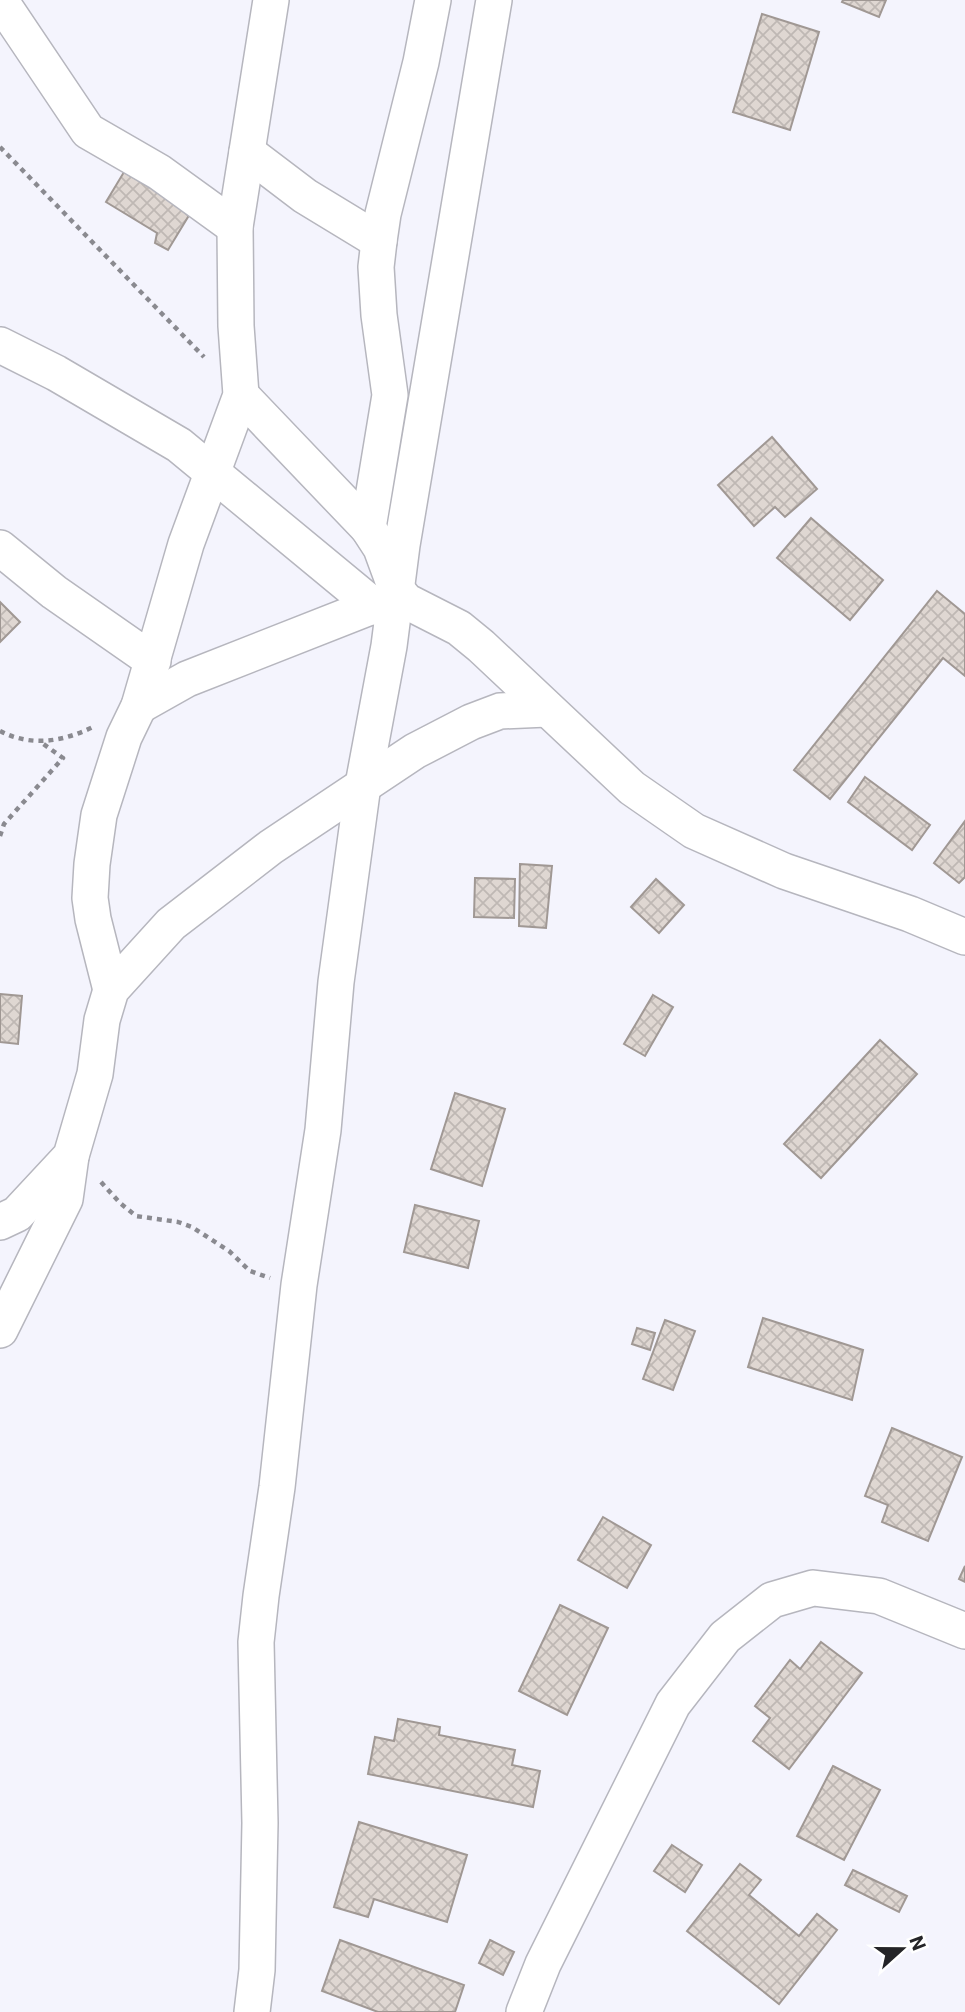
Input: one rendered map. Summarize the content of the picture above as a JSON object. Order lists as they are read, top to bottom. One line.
{"north":"right"}
